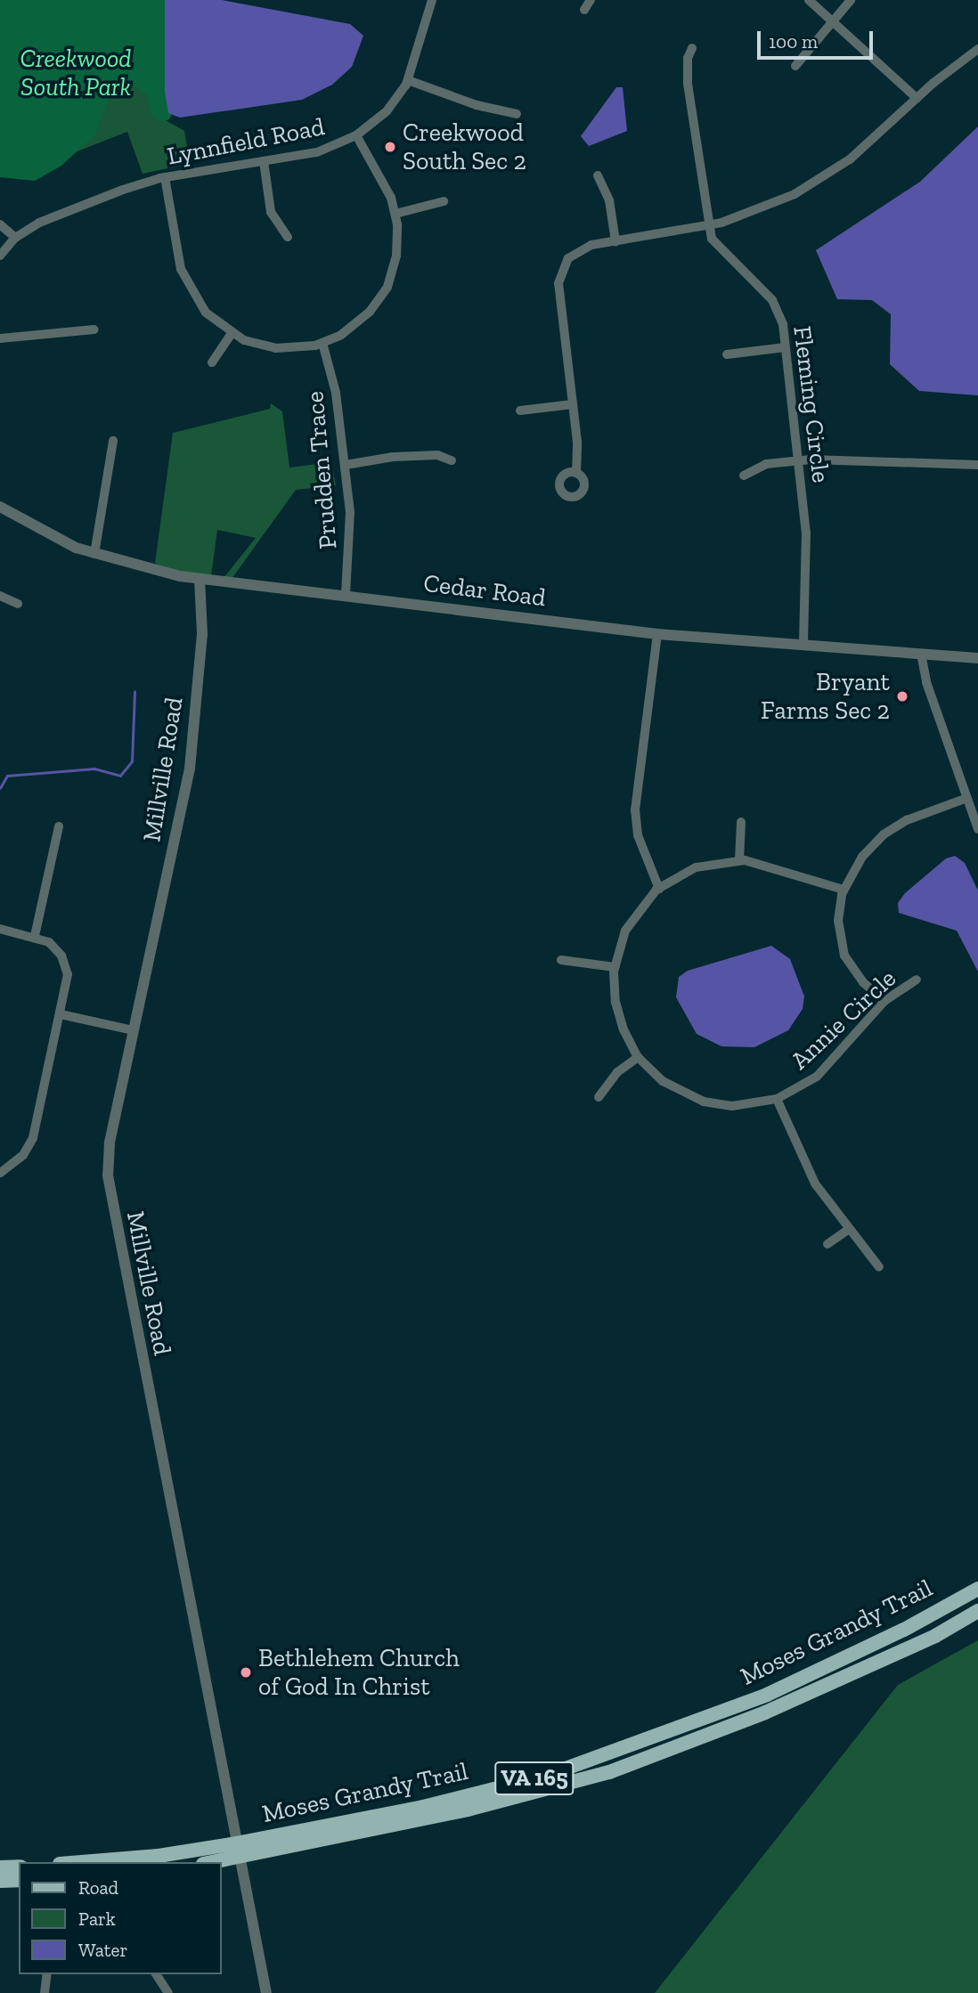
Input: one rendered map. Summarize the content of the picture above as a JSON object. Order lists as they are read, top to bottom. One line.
{"streets":{"main road":["Moses Grandy Trail","VA 165"],"street":["Lynnfield Road","Fleming Circle","Prudden Trace","Cedar Road","Millville Road","Annie Circle"]},"crossings":[["Fleming Circle","Cedar Road"],["Prudden Trace","Cedar Road"],["Cedar Road","Millville Road"],["Millville Road","Moses Grandy Trail"]],"parks":["Creekwood South Park"],"places":["Creekwood South Sec 2","Bryant Farms Sec 2","Bethlehem Church of God In Christ"],"legend":["Road","Park","Water"],"scale_bar":"100 m"}
